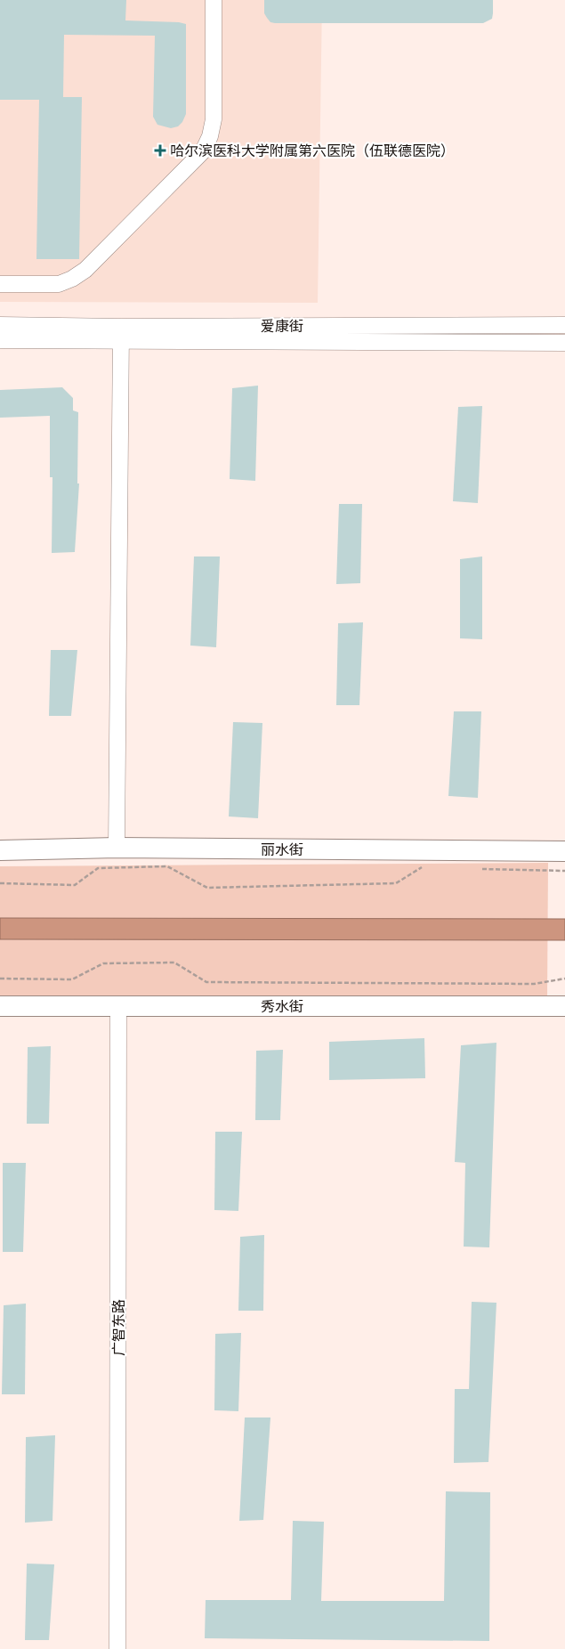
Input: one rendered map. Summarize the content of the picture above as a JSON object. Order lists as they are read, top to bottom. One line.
{"streets":{"main road":["丽水街","秀水街"],"street":["爱康街","广智东路"]},"crossings":[["秀水街","广智东路"]],"places":{"health":["哈尔滨医科大学附属第六医院（伍联德医院）"]}}
